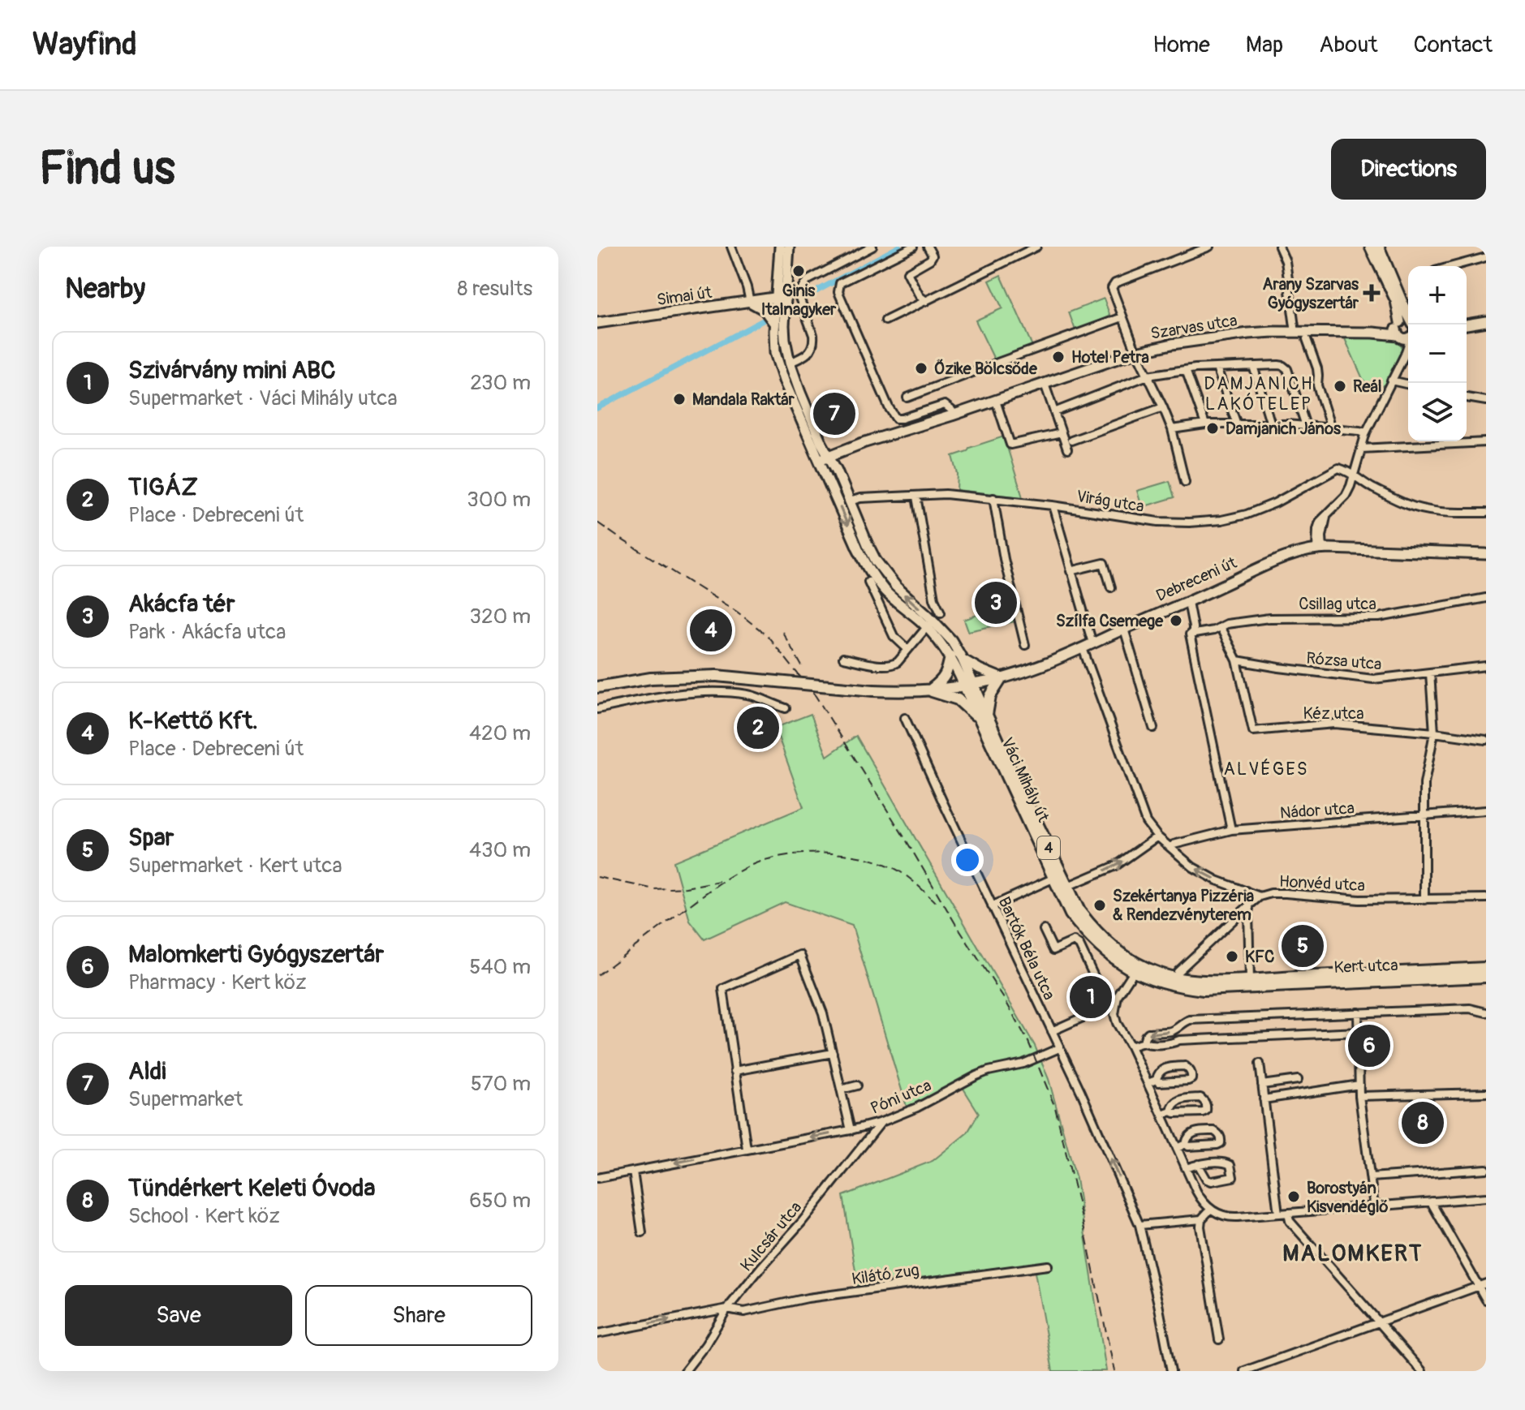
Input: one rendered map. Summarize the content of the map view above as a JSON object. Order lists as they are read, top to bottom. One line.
{"streets":{"main road":["Debreceni út","Váci Mihály út","4","Kert utca"],"street":["Simai út","Szarvas utca","Virág utca","Csillag utca","Rózsa utca","Kéz utca","Nádor utca","Honvéd utca","Bartók Béla utca","Póni utca","Kulcsár utca","Kilátó zug"]},"crossings":[["Debreceni út","Váci Mihály út"],["Rózsa utca","Kéz utca"],["Váci Mihály út","Kert utca"],["Nádor utca","Honvéd utca"],["Bartók Béla utca","Póni utca"],["Póni utca","Kulcsár utca"],["Kulcsár utca","Kilátó zug"]],"one_way":["Póni utca"],"districts":["DAMJANICH LAKÓTELEP","ALVÉGES","MALOMKERT"],"places":{"other":["Ginis Italnagyker","Hotel Petra","Őzike Bölcsőde","Reál","Mandala Raktár","Damjanich János","Szílfa Csemege","Szekértanya Pizzéria & Rendezvényterem","KFC","Borostyán Kisvendéglő"],"health":["Arany Szarvas Gyógyszertár"]},"page":{"header":"Wayfind","nav":["Home","Map","About","Contact"],"buttons":["Directions",["Save","Share"]],"title":"Find us","heading":["Nearby","8 results"],"map_buttons":["+","−"],"list":[{"mark":"1","name":"Szivárvány mini ABC","note":"Supermarket · Váci Mihály utca","value":"230 m"},{"mark":"2","name":"TIGÁZ","note":"Place · Debreceni út","value":"300 m"},{"mark":"3","name":"Akácfa tér","note":"Park · Akácfa utca","value":"320 m"},{"mark":"4","name":"K-Kettő Kft.","note":"Place · Debreceni út","value":"420 m"},{"mark":"5","name":"Spar","note":"Supermarket · Kert utca","value":"430 m"},{"mark":"6","name":"Malomkerti Gyógyszertár","note":"Pharmacy · Kert köz","value":"540 m"},{"mark":"7","name":"Aldi","note":"Supermarket","value":"570 m"},{"mark":"8","name":"Tündérkert Keleti Óvoda","note":"School · Kert köz","value":"650 m"}],"pins":["7","3","4","2","5","1","6","8"]}}
